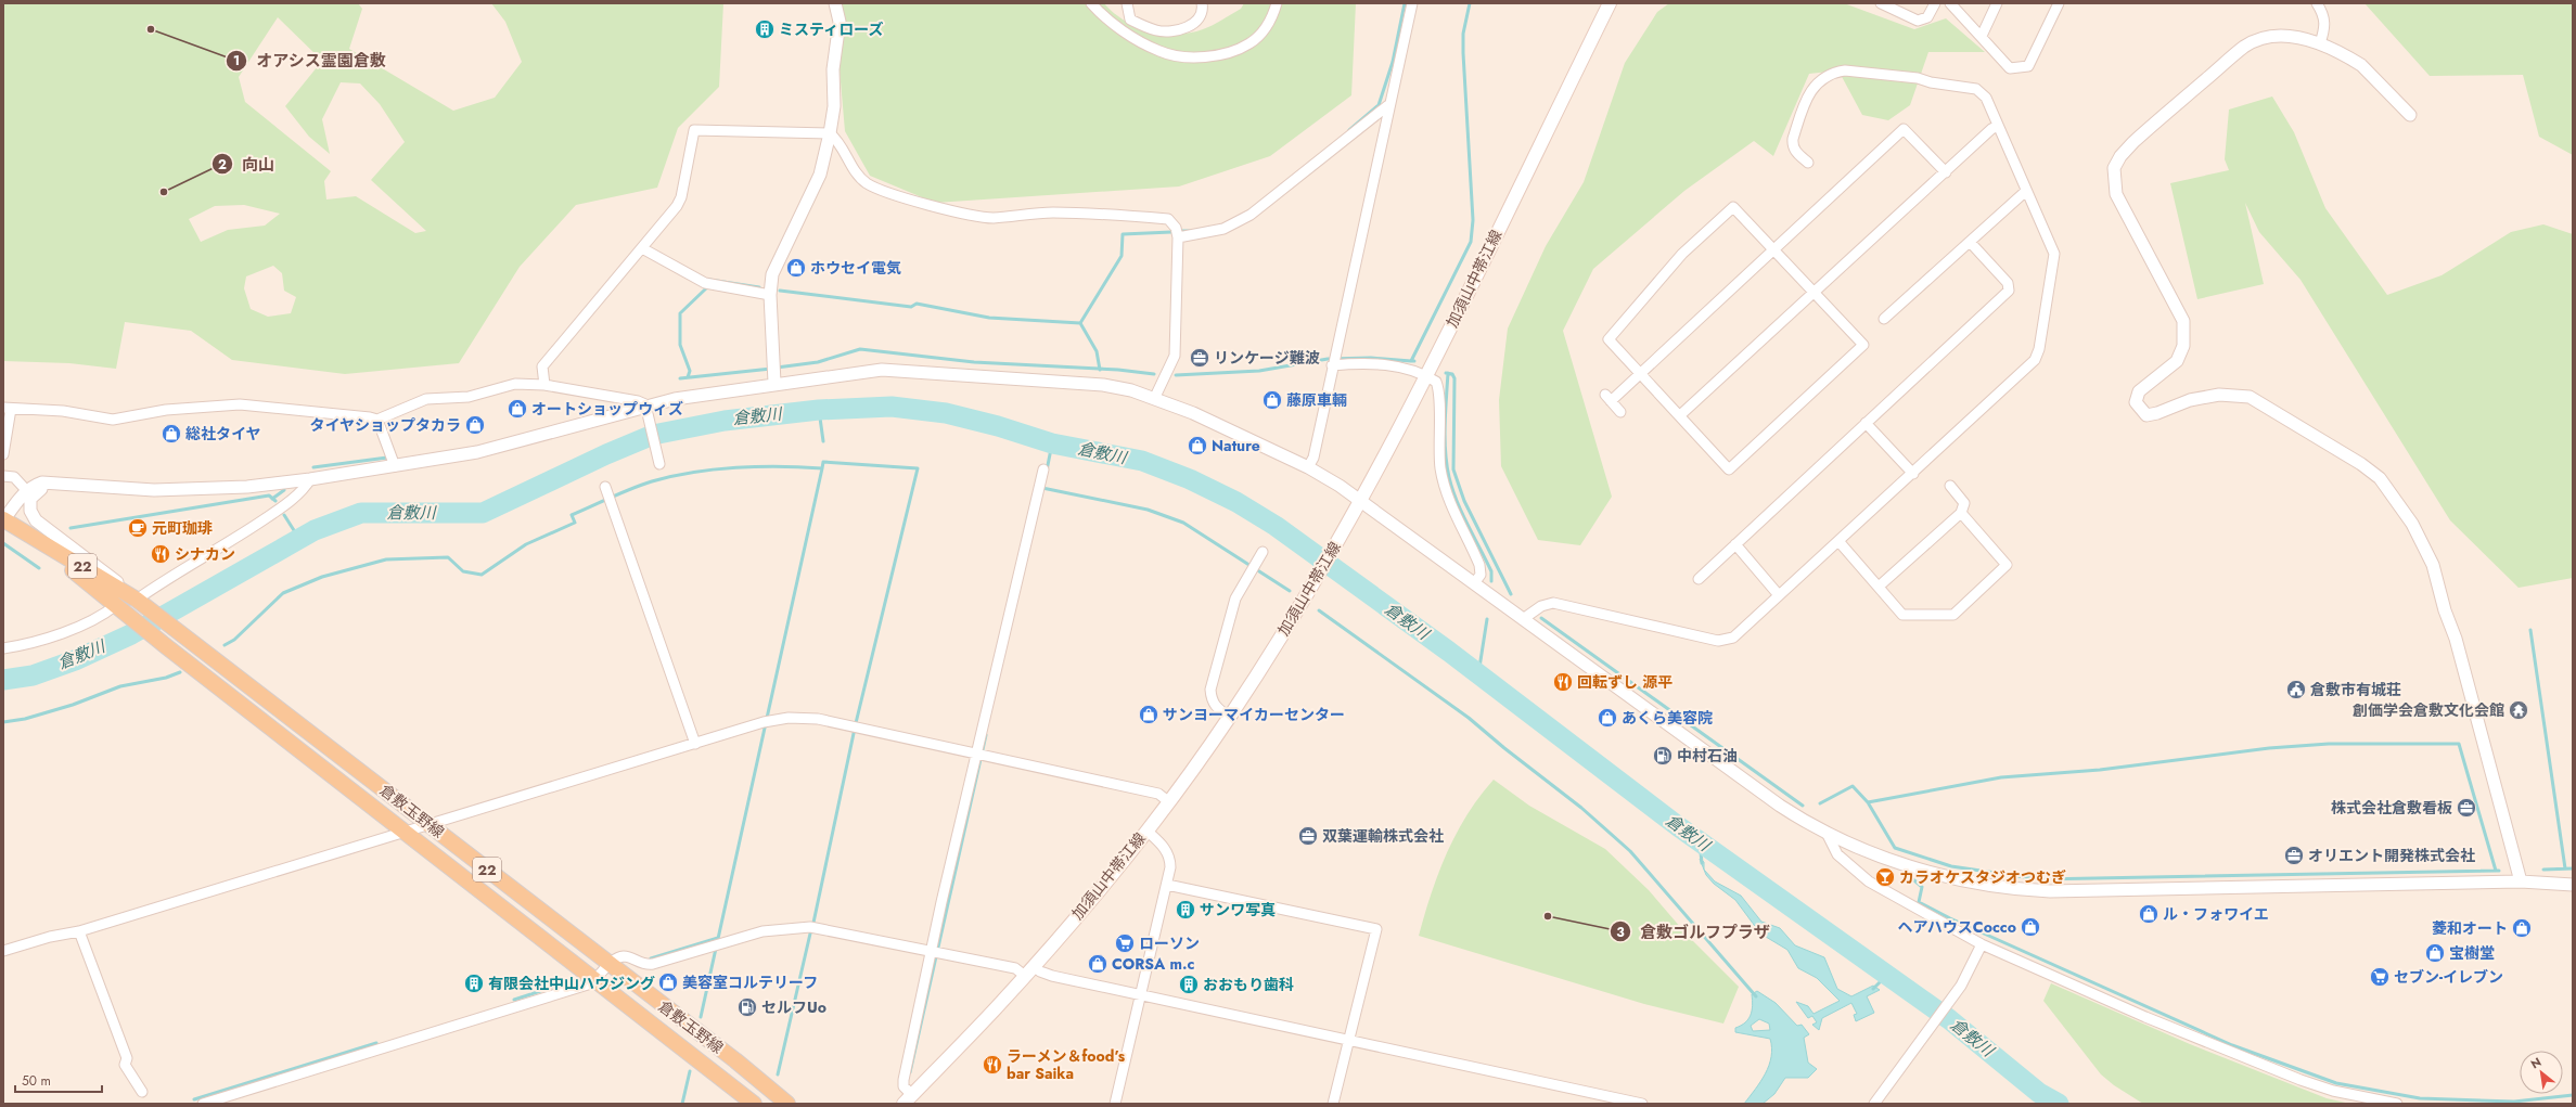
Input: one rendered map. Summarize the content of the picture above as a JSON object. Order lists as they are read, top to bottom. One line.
{"streets":{"main road":["加須山中帯江線","22","倉敷玉野線"]},"water":["倉敷川"],"places":{"other":["オアシス霊園倉敷","向山","倉敷ゴルフプラザ"],"building":["ミスティローズ","サンワ写真","有限会社中山ハウジング","おおもり歯科"],"shop":["ホウセイ電気","藤原車輛","オートショップウィズ","タイヤショップタカラ","総社タイヤ","Nature","サンヨーマイカーセンター","あくら美容院","ル・フォワイエ","ヘアハウスCocco","菱和オート","宝樹堂","CORSA m.c","美容室コルテリーフ"],"office":["リンケージ難波","株式会社倉敷看板","双葉運輸株式会社","オリエント開発株式会社"],"cafe":["元町珈琲"],"restaurant":["シナカン","回転ずし 源平","ラーメン＆food’s bar Saika"],"public building":["倉敷市有城荘"],"temple":["創価学会倉敷文化会館"],"fuel station":["中村石油","セルフUo"],"bar":["カラオケスタジオつむぎ"],"supermarket":["ローソン","セブン-イレブン"]},"scale_bar":"50 m","north":"top left"}
